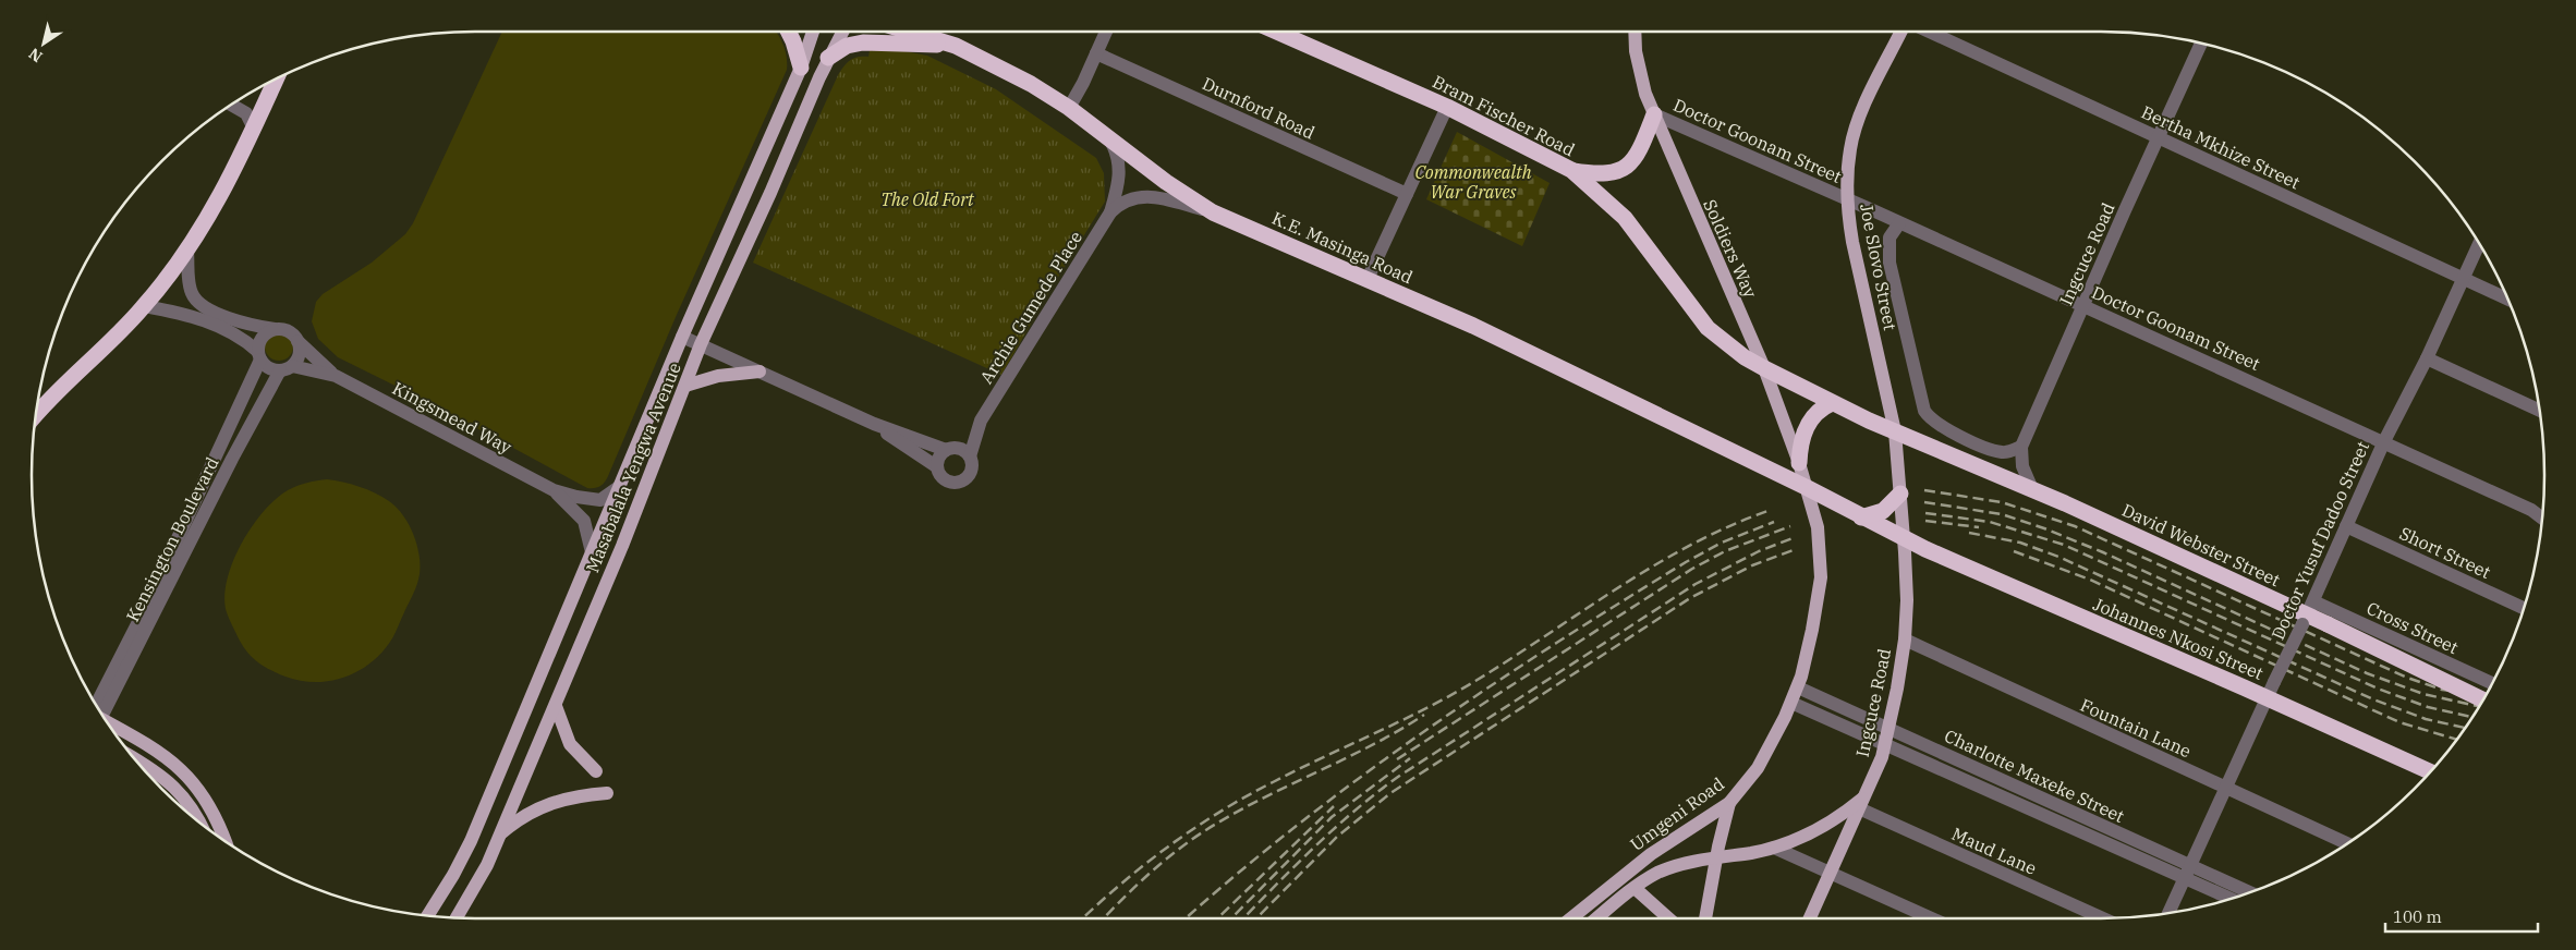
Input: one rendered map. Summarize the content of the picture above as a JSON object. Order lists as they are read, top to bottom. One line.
{"streets":{"highway":["Bram Fischer Road","K.E. Masinga Road","David Webster Street","Johannes Nkosi Street"],"main road":["Soldiers Way","Ingcuce Road","Joe Slovo Street","Masabalala Yengwa Avenue","Umgeni Road"],"street":["Durnford Road","Doctor Goonam Street","Bertha Mkhize Street","Archie Gumede Place","Kingsmead Way","Kensington Boulevard","Doctor Yusuf Dadoo Street","Short Street","Cross Street","Fountain Lane","Charlotte Maxeke Street","Maud Lane"]},"crossings":[["Bram Fischer Road","K.E. Masinga Road"],["Bram Fischer Road","Soldiers Way"],["Bram Fischer Road","Ingcuce Road"],["Bram Fischer Road","Joe Slovo Street"],["Bram Fischer Road","David Webster Street"],["Bram Fischer Road","Johannes Nkosi Street"],["Bram Fischer Road","Umgeni Road"],["Doctor Goonam Street","Soldiers Way"],["Doctor Goonam Street","Ingcuce Road"],["Doctor Goonam Street","Joe Slovo Street"],["Doctor Goonam Street","Doctor Yusuf Dadoo Street"],["Bertha Mkhize Street","Ingcuce Road"],["Bertha Mkhize Street","Doctor Yusuf Dadoo Street"],["K.E. Masinga Road","Soldiers Way"],["K.E. Masinga Road","Ingcuce Road"],["K.E. Masinga Road","Joe Slovo Street"],["K.E. Masinga Road","Archie Gumede Place"],["K.E. Masinga Road","David Webster Street"],["K.E. Masinga Road","Johannes Nkosi Street"],["K.E. Masinga Road","Umgeni Road"],["Soldiers Way","Ingcuce Road"],["Soldiers Way","Joe Slovo Street"],["Soldiers Way","David Webster Street"],["Soldiers Way","Johannes Nkosi Street"],["Soldiers Way","Umgeni Road"],["Ingcuce Road","Joe Slovo Street"],["Ingcuce Road","David Webster Street"],["Ingcuce Road","Johannes Nkosi Street"],["Ingcuce Road","Fountain Lane"],["Ingcuce Road","Charlotte Maxeke Street"],["Ingcuce Road","Umgeni Road"],["Ingcuce Road","Maud Lane"],["Joe Slovo Street","David Webster Street"],["Joe Slovo Street","Johannes Nkosi Street"],["Joe Slovo Street","Umgeni Road"],["Kingsmead Way","Masabalala Yengwa Avenue"],["Kingsmead Way","Kensington Boulevard"],["Doctor Yusuf Dadoo Street","David Webster Street"],["Doctor Yusuf Dadoo Street","Short Street"],["Doctor Yusuf Dadoo Street","Cross Street"],["Doctor Yusuf Dadoo Street","Johannes Nkosi Street"],["Doctor Yusuf Dadoo Street","Fountain Lane"],["Doctor Yusuf Dadoo Street","Charlotte Maxeke Street"],["David Webster Street","Cross Street"],["David Webster Street","Johannes Nkosi Street"],["David Webster Street","Umgeni Road"],["Johannes Nkosi Street","Umgeni Road"],["Charlotte Maxeke Street","Umgeni Road"],["Umgeni Road","Maud Lane"]],"parks":["Commonwealth War Graves","The Old Fort"],"scale_bar":"100 m","north":"bottom left"}
